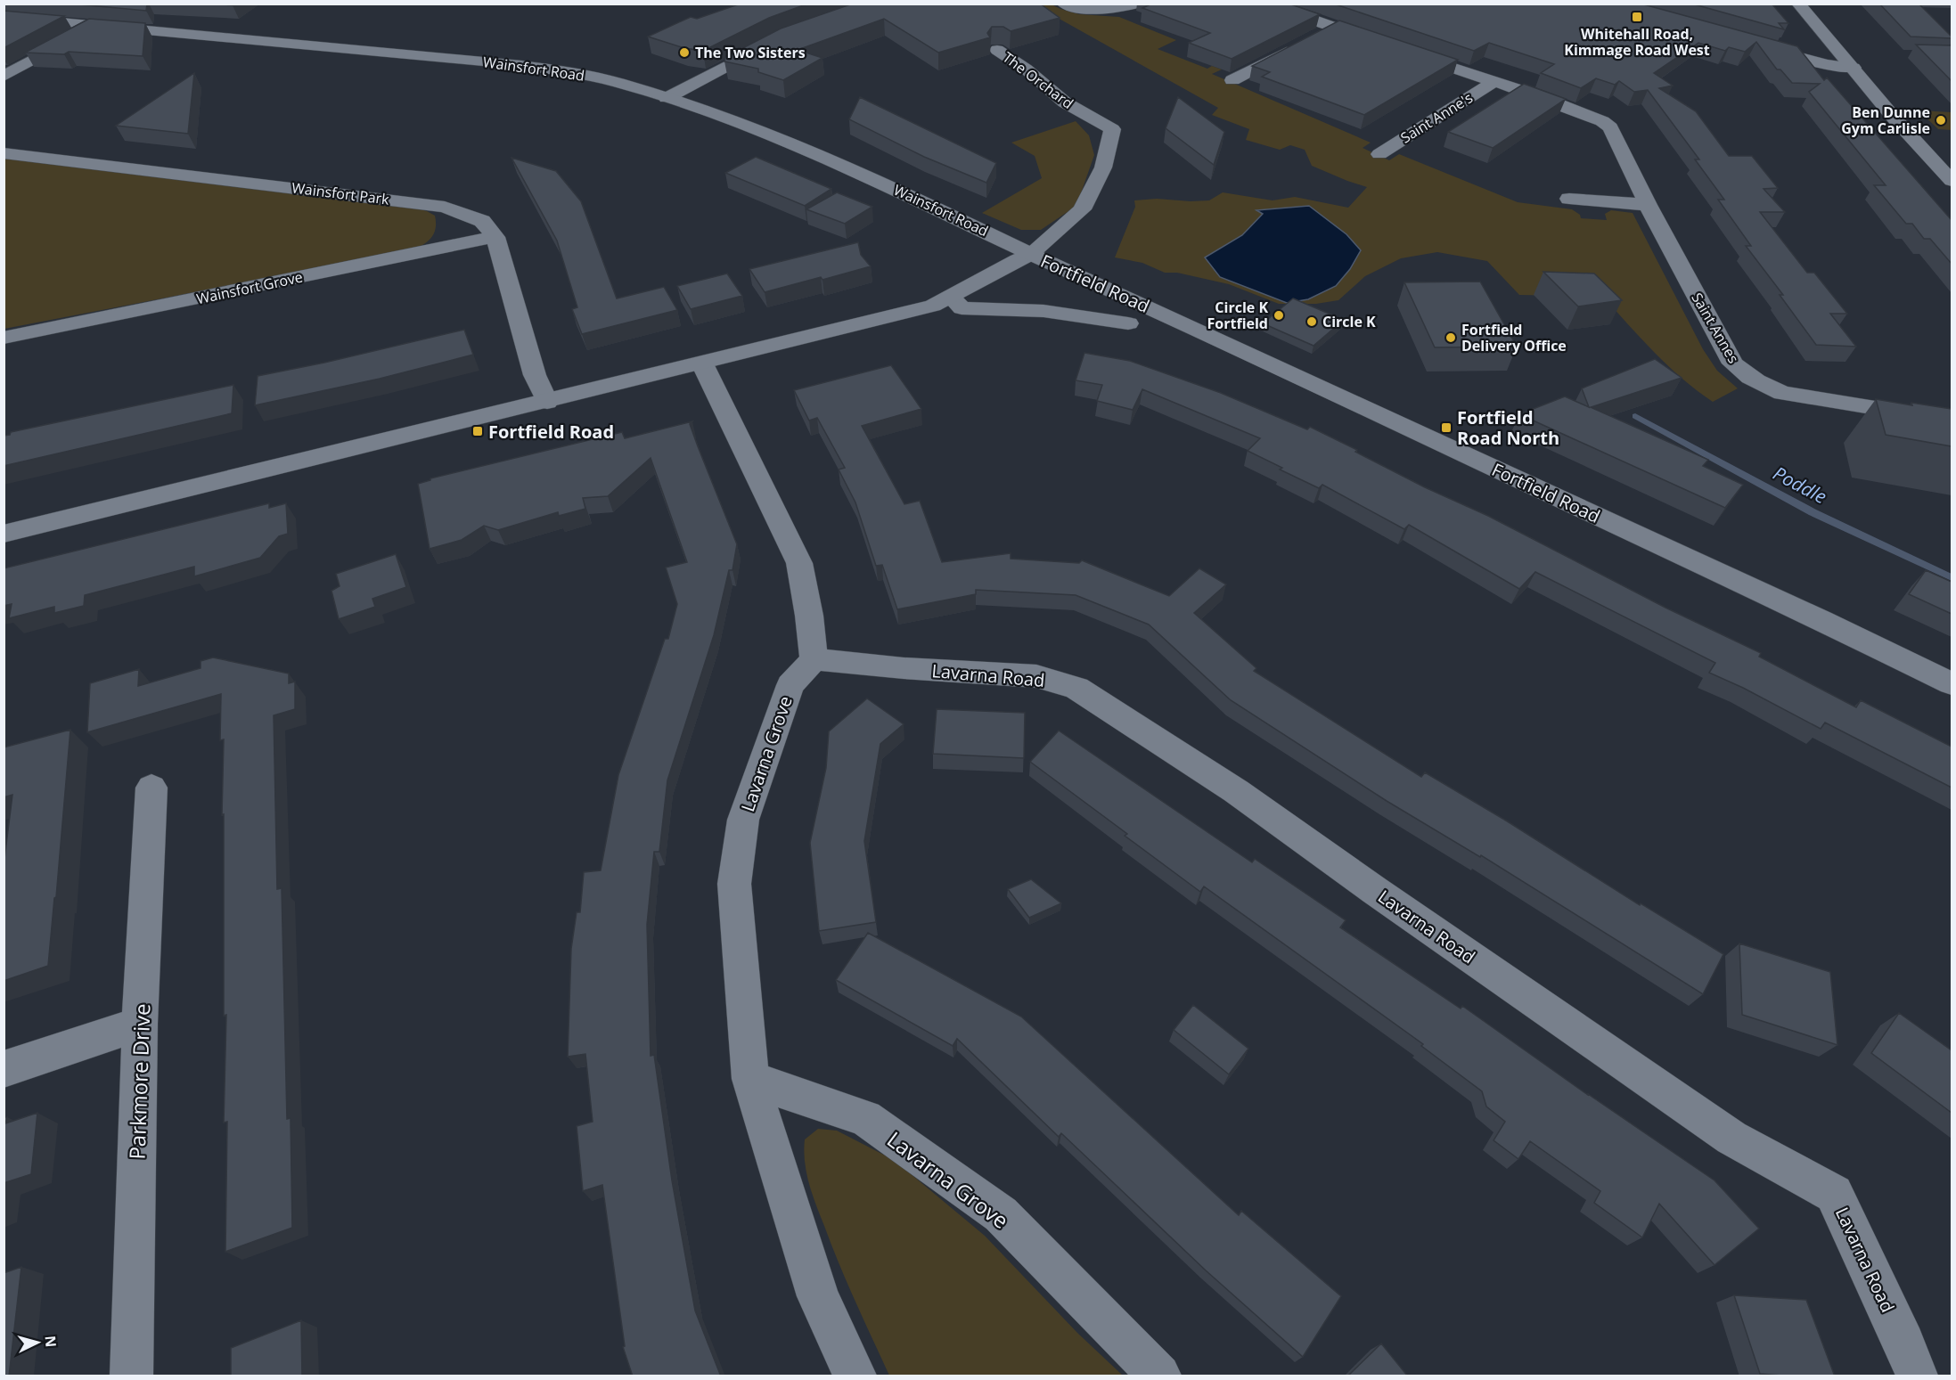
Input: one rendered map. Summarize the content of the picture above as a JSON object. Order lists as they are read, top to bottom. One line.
{"streets":{"street":["Wainsfort Road","The Orchard","Saint Anne's","Wainsfort Park","Fortfield Road","Wainsfort Grove","Saint Annes","Lavarna Road","Lavarna Grove","Parkmore Drive"]},"crossings":[["Wainsfort Road","The Orchard"],["Wainsfort Road","Fortfield Road"],["The Orchard","Fortfield Road"],["Saint Anne's","Saint Annes"],["Wainsfort Park","Wainsfort Grove"],["Lavarna Road","Lavarna Grove"]],"water":["Poddle"],"places":{"transit":["Whitehall Road, Kimmage Road West","Fortfield Road North","Fortfield Road"],"other":["The Two Sisters","Ben Dunne Gym Carlisle","Circle K Fortfield","Circle K","Fortfield Delivery Office"]},"north":"right"}
